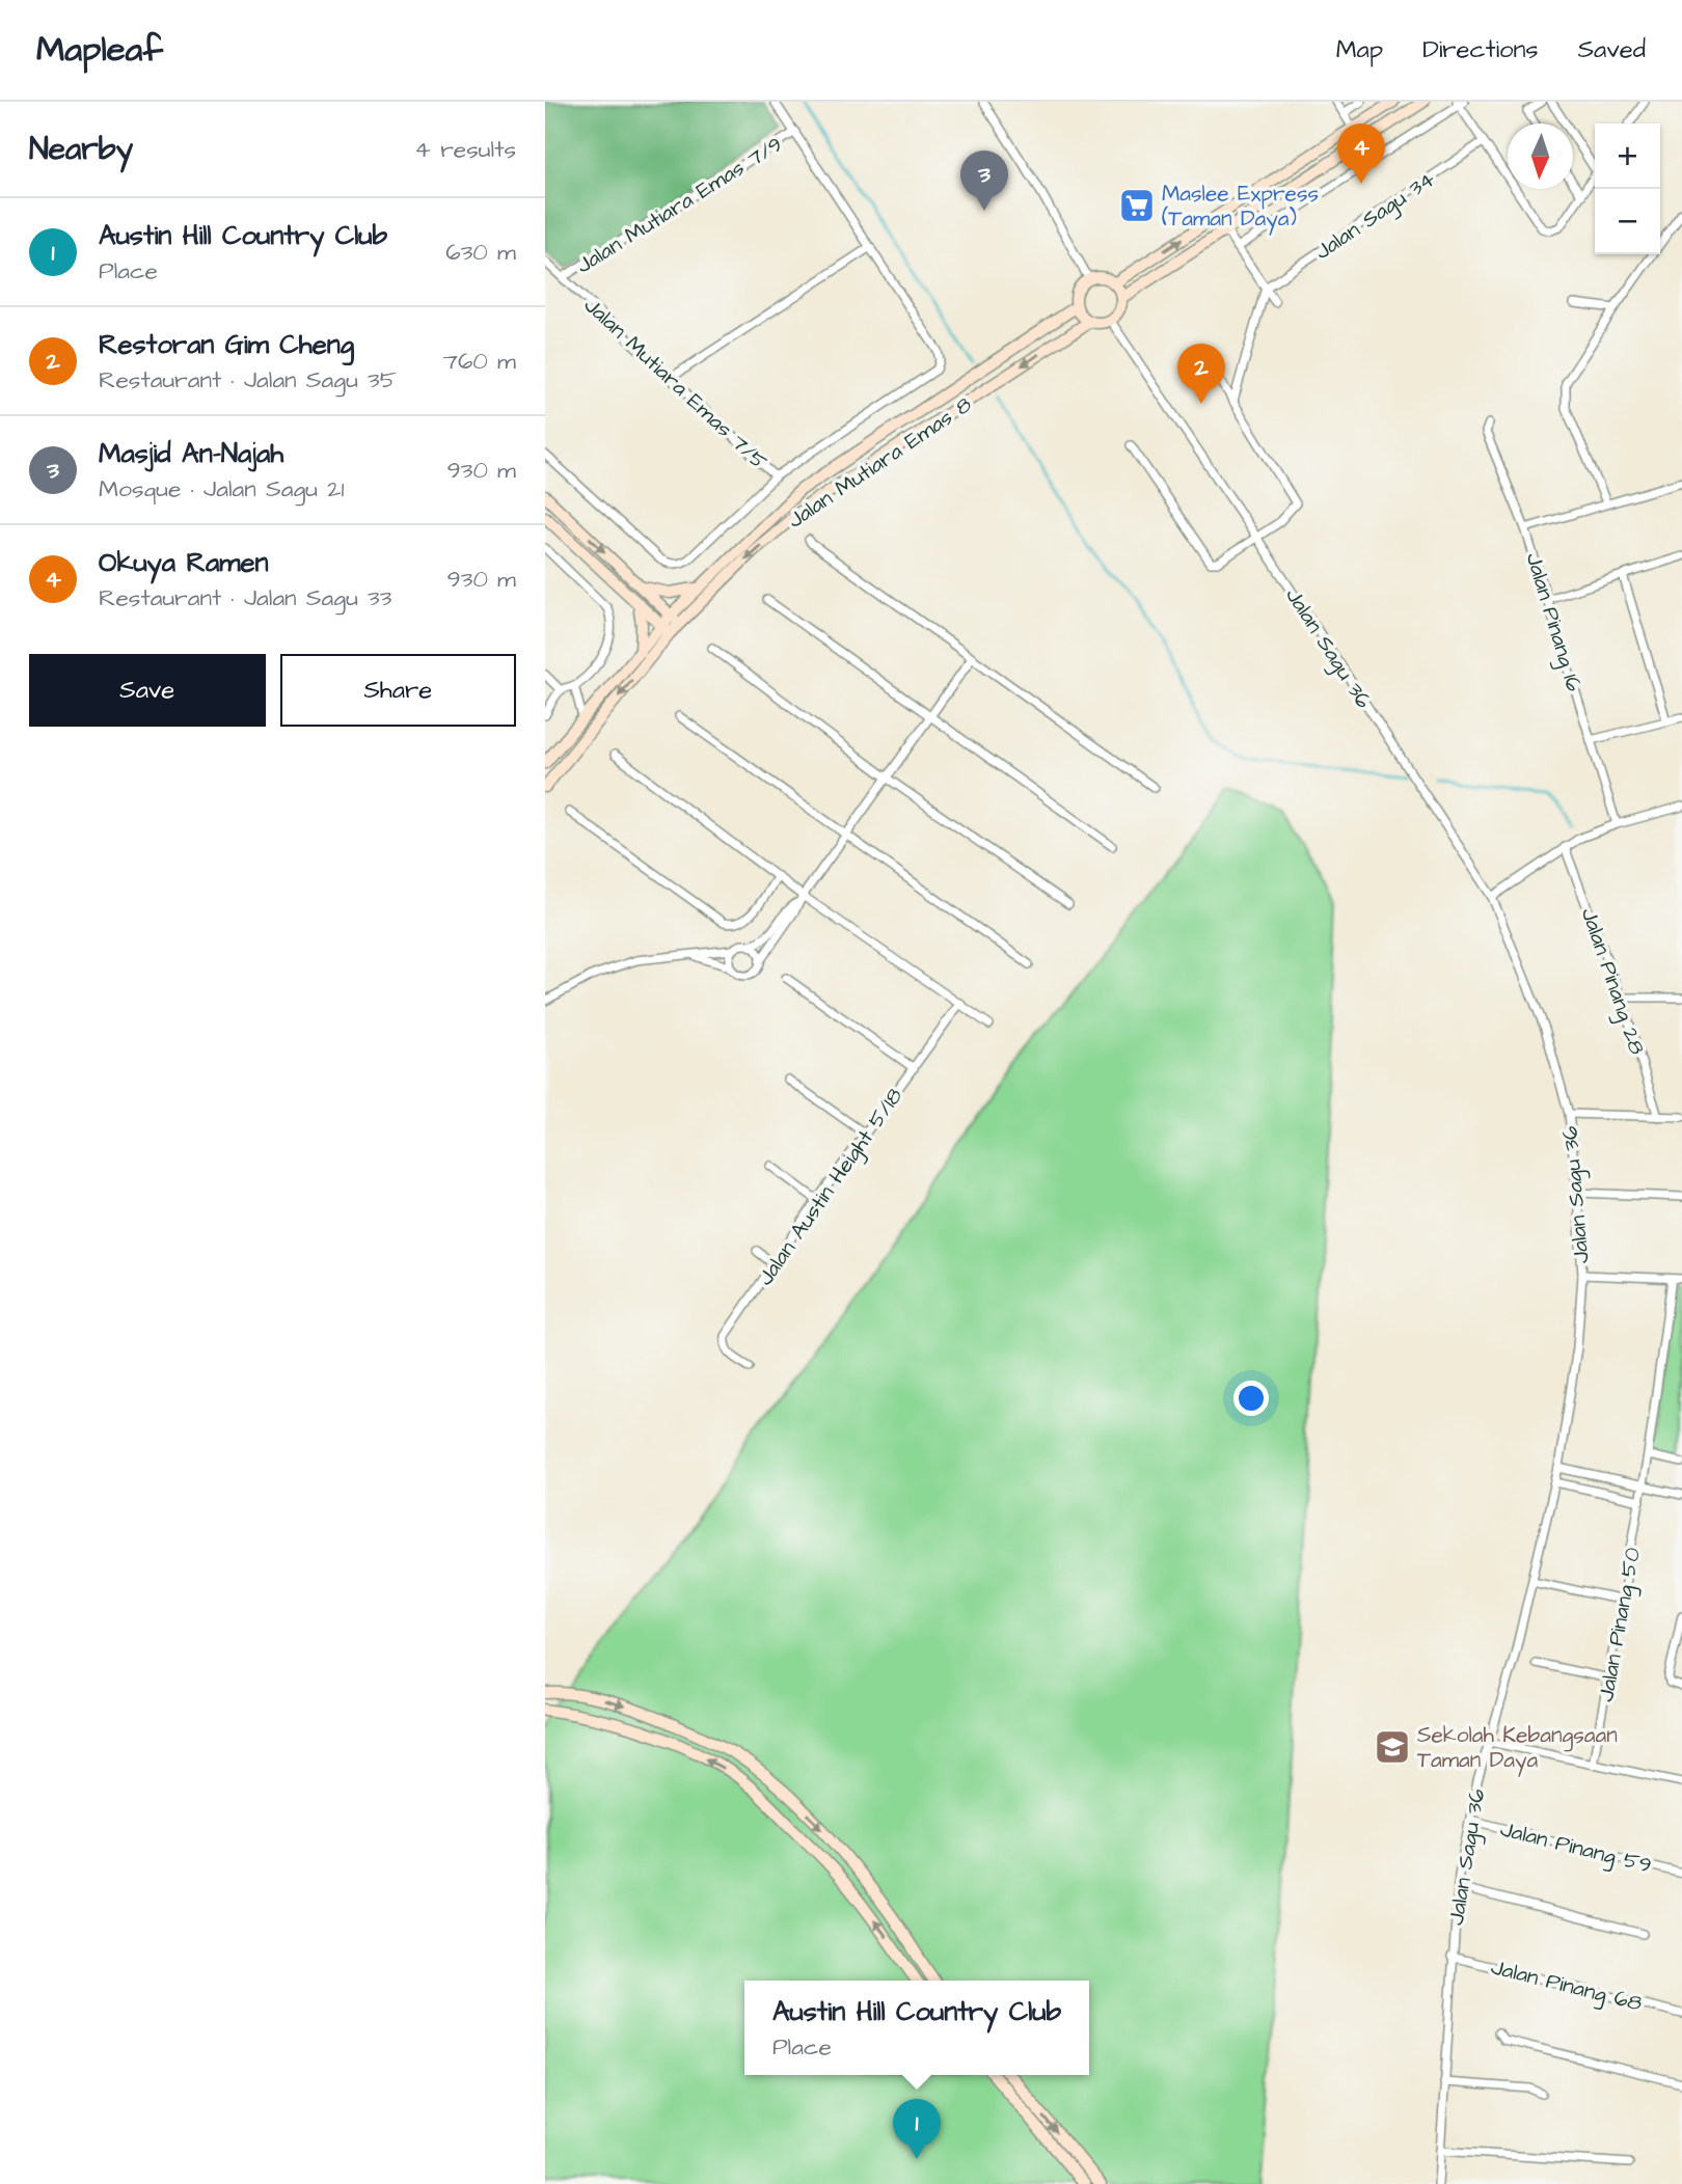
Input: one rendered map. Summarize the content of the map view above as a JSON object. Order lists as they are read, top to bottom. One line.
{"streets":{"main road":["Jalan Mutiara Emas 8"],"street":["Jalan Mutiara Emas 7/9","Jalan Sagu 34","Jalan Mutiara Emas 7/5","Jalan Pinang 16","Jalan Sagu 36","Jalan Pinang 28","Jalan Austin Height 5/18","Jalan Pinang 50","Jalan Pinang 59","Jalan Pinang 68"]},"crossings":[["Jalan Mutiara Emas 7/9","Jalan Mutiara Emas 7/5"],["Jalan Mutiara Emas 8","Jalan Sagu 36"],["Jalan Sagu 36","Jalan Pinang 59"],["Jalan Sagu 36","Jalan Pinang 68"]],"places":{"supermarket":["Maslee Express (Taman Daya)"],"school or university":["Sekolah Kebangsaan Taman Daya"]},"north":"bottom","page":{"header":"Mapleaf","nav":["Map","Directions","Saved"],"heading":["Nearby","4 results"],"map_buttons":["+","−"],"pins":["4","3","2","1"],"list":[{"mark":"1","name":"Austin Hill Country Club","note":"Place","value":"630 m"},{"mark":"2","name":"Restoran Gim Cheng","note":"Restaurant · Jalan Sagu 35","value":"760 m"},{"mark":"3","name":"Masjid An-Najah","note":"Mosque · Jalan Sagu 21","value":"930 m"},{"mark":"4","name":"Okuya Ramen","note":"Restaurant · Jalan Sagu 33","value":"930 m"}],"buttons":["Save","Share"],"popup":["Austin Hill Country Club","Place"]}}
